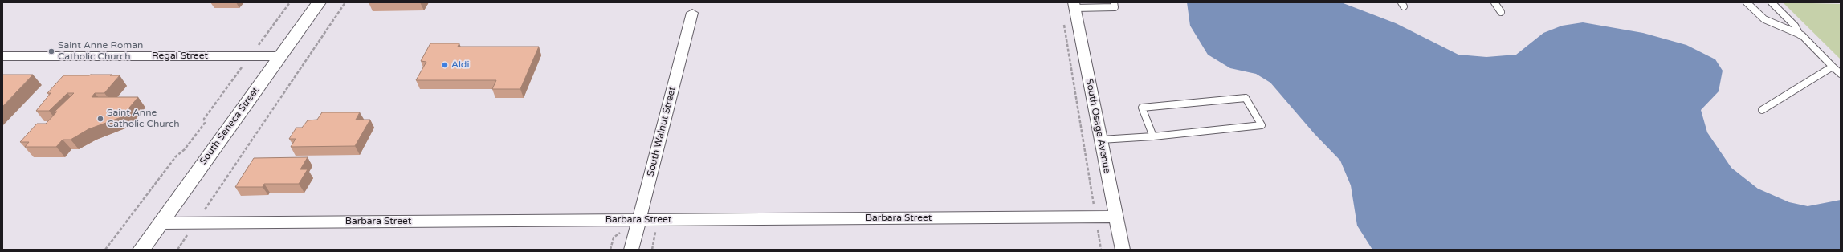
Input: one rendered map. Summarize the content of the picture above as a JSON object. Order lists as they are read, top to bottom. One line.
{"streets":{"street":["Regal Street","South Seneca Street","South Osage Avenue","South Walnut Street","Barbara Street"]},"crossings":[["Regal Street","South Seneca Street"],["South Seneca Street","Barbara Street"],["South Osage Avenue","Barbara Street"],["South Walnut Street","Barbara Street"]],"places":["Saint Anne Roman Catholic Church","Aldi","Saint Anne Catholic Church"]}
